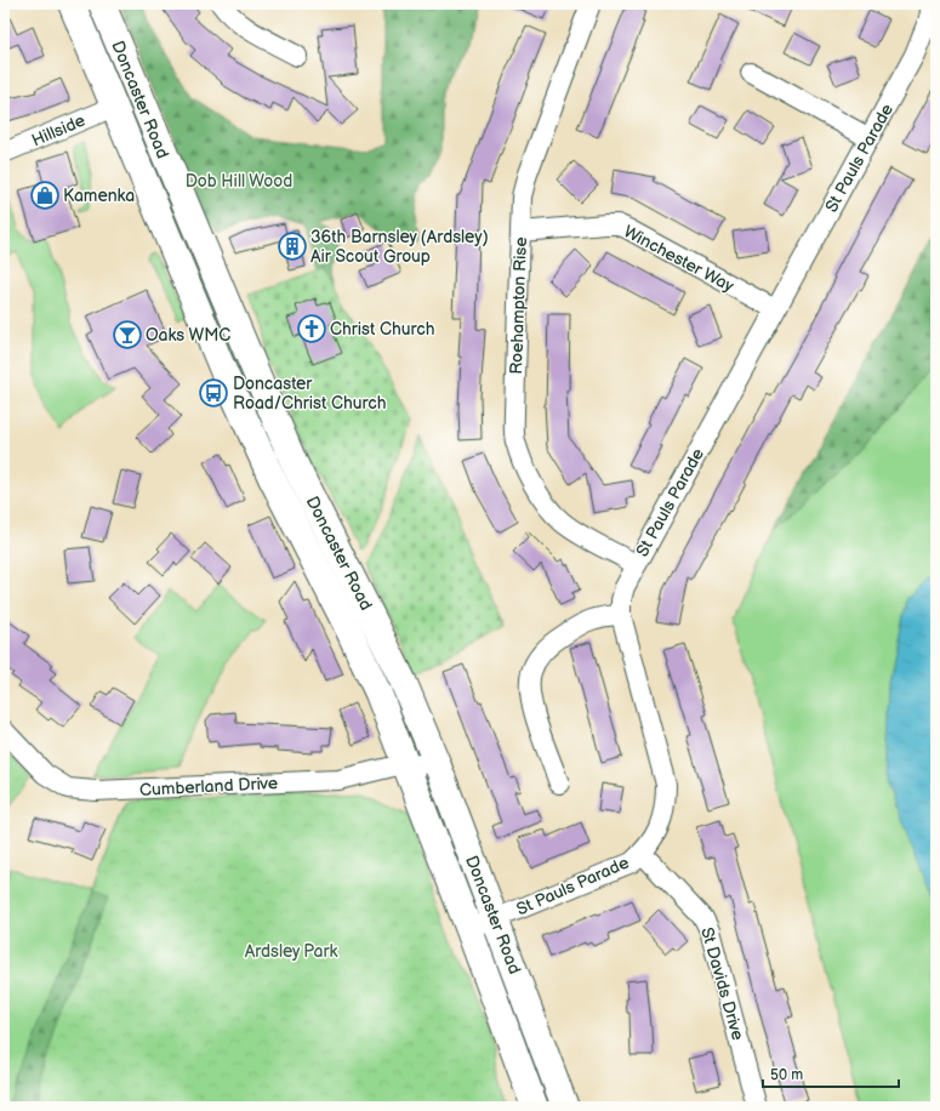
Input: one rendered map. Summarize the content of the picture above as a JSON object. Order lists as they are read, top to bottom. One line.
{"streets":{"highway":["Doncaster Road"],"street":["Hillside","St Pauls Parade","Winchester Way","Roehampton Rise","Cumberland Drive","St Davids Drive"]},"crossings":[["Doncaster Road","Hillside"],["Doncaster Road","St Pauls Parade"],["Doncaster Road","Cumberland Drive"],["St Pauls Parade","Winchester Way"],["St Pauls Parade","Roehampton Rise"],["St Pauls Parade","St Davids Drive"],["Winchester Way","Roehampton Rise"]],"parks":["Dob Hill Wood","Ardsley Park"],"places":{"shop":["Kamenka"],"building":["36th Barnsley (Ardsley) Air Scout Group"],"church":["Christ Church"],"bar":["Oaks WMC"],"bus stop":["Doncaster Road/Christ Church"]},"scale_bar":"50 m"}
